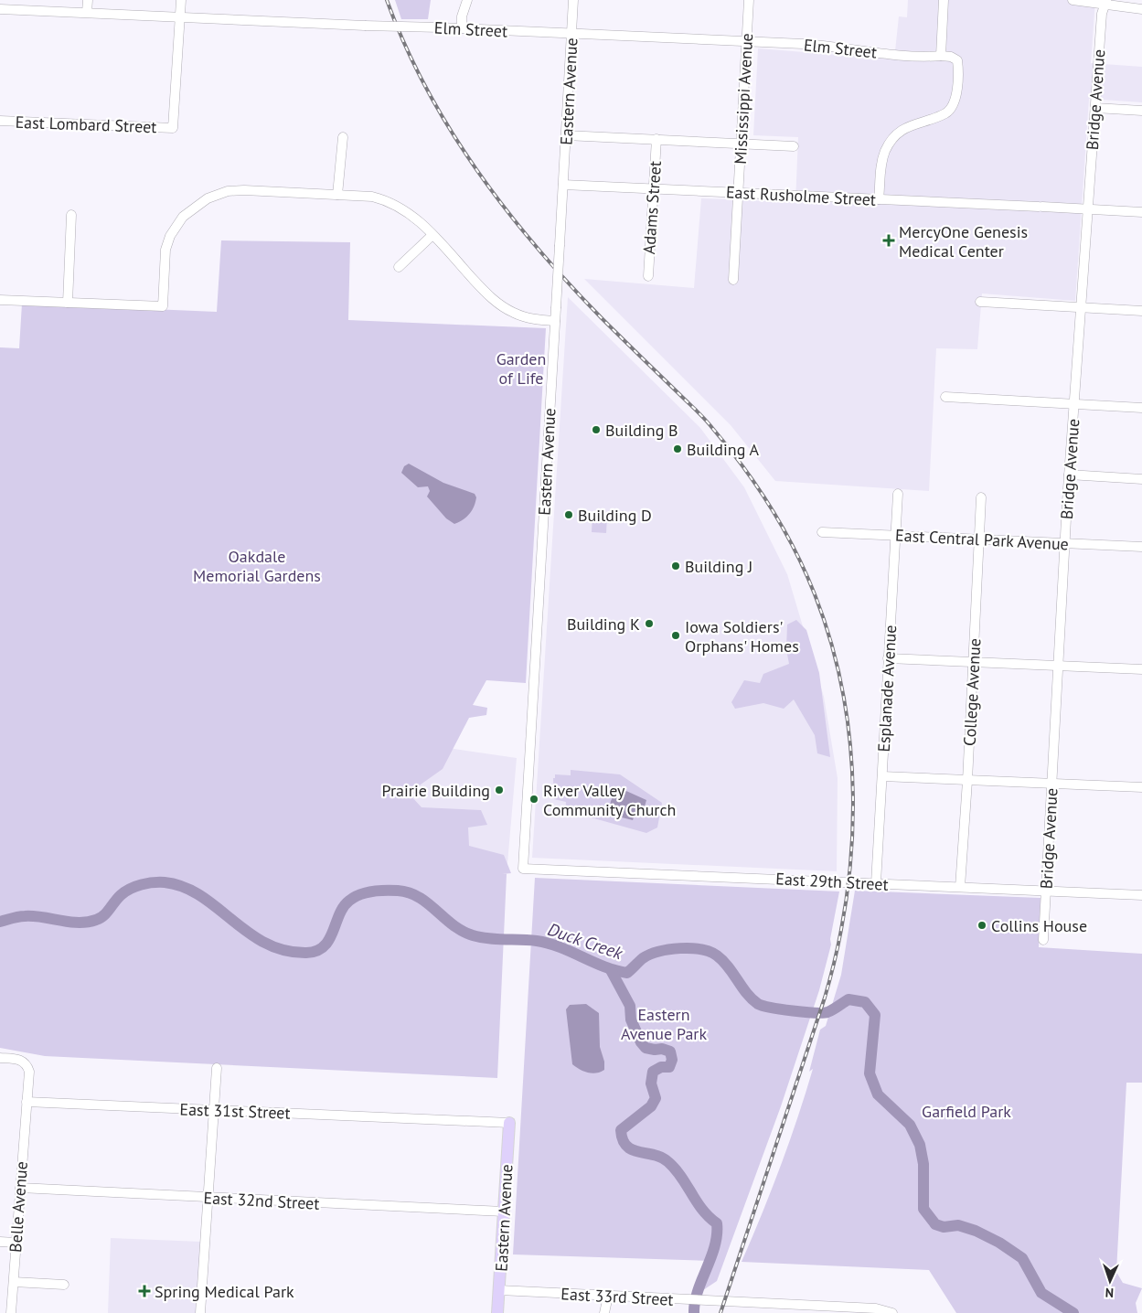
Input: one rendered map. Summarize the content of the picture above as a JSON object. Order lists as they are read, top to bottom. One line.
{"streets":{"main road":["Eastern Avenue"],"street":["Elm Street","Mississippi Avenue","Bridge Avenue","East Lombard Street","East Rusholme Street","Adams Street","East Central Park Avenue","Esplanade Avenue","College Avenue","East 29th Street","East 31st Street","East 32nd Street","Belle Avenue","East 33rd Street"]},"crossings":[["Elm Street","Eastern Avenue"],["Elm Street","Mississippi Avenue"],["Elm Street","East Lombard Street"],["Eastern Avenue","East Rusholme Street"],["Eastern Avenue","East 29th Street"],["Eastern Avenue","East 31st Street"],["Eastern Avenue","East 32nd Street"],["Eastern Avenue","East 33rd Street"],["Mississippi Avenue","East Rusholme Street"],["Bridge Avenue","East Rusholme Street"],["Bridge Avenue","East Central Park Avenue"],["Bridge Avenue","East 29th Street"],["East Rusholme Street","Adams Street"],["East Central Park Avenue","Esplanade Avenue"],["East Central Park Avenue","College Avenue"],["Esplanade Avenue","East 29th Street"],["College Avenue","East 29th Street"],["East 31st Street","Belle Avenue"],["East 32nd Street","Belle Avenue"]],"water":["Duck Creek"],"parks":["Garden of Life","Oakdale Memorial Gardens","Eastern Avenue Park","Garfield Park"],"places":{"health":["MercyOne Genesis Medical Center","Spring Medical Park"],"other":["Building B","Building A","Building D","Building J","Building K","Iowa Soldiers' Orphans' Homes","Prairie Building","River Valley Community Church","Collins House"]},"north":"bottom"}
